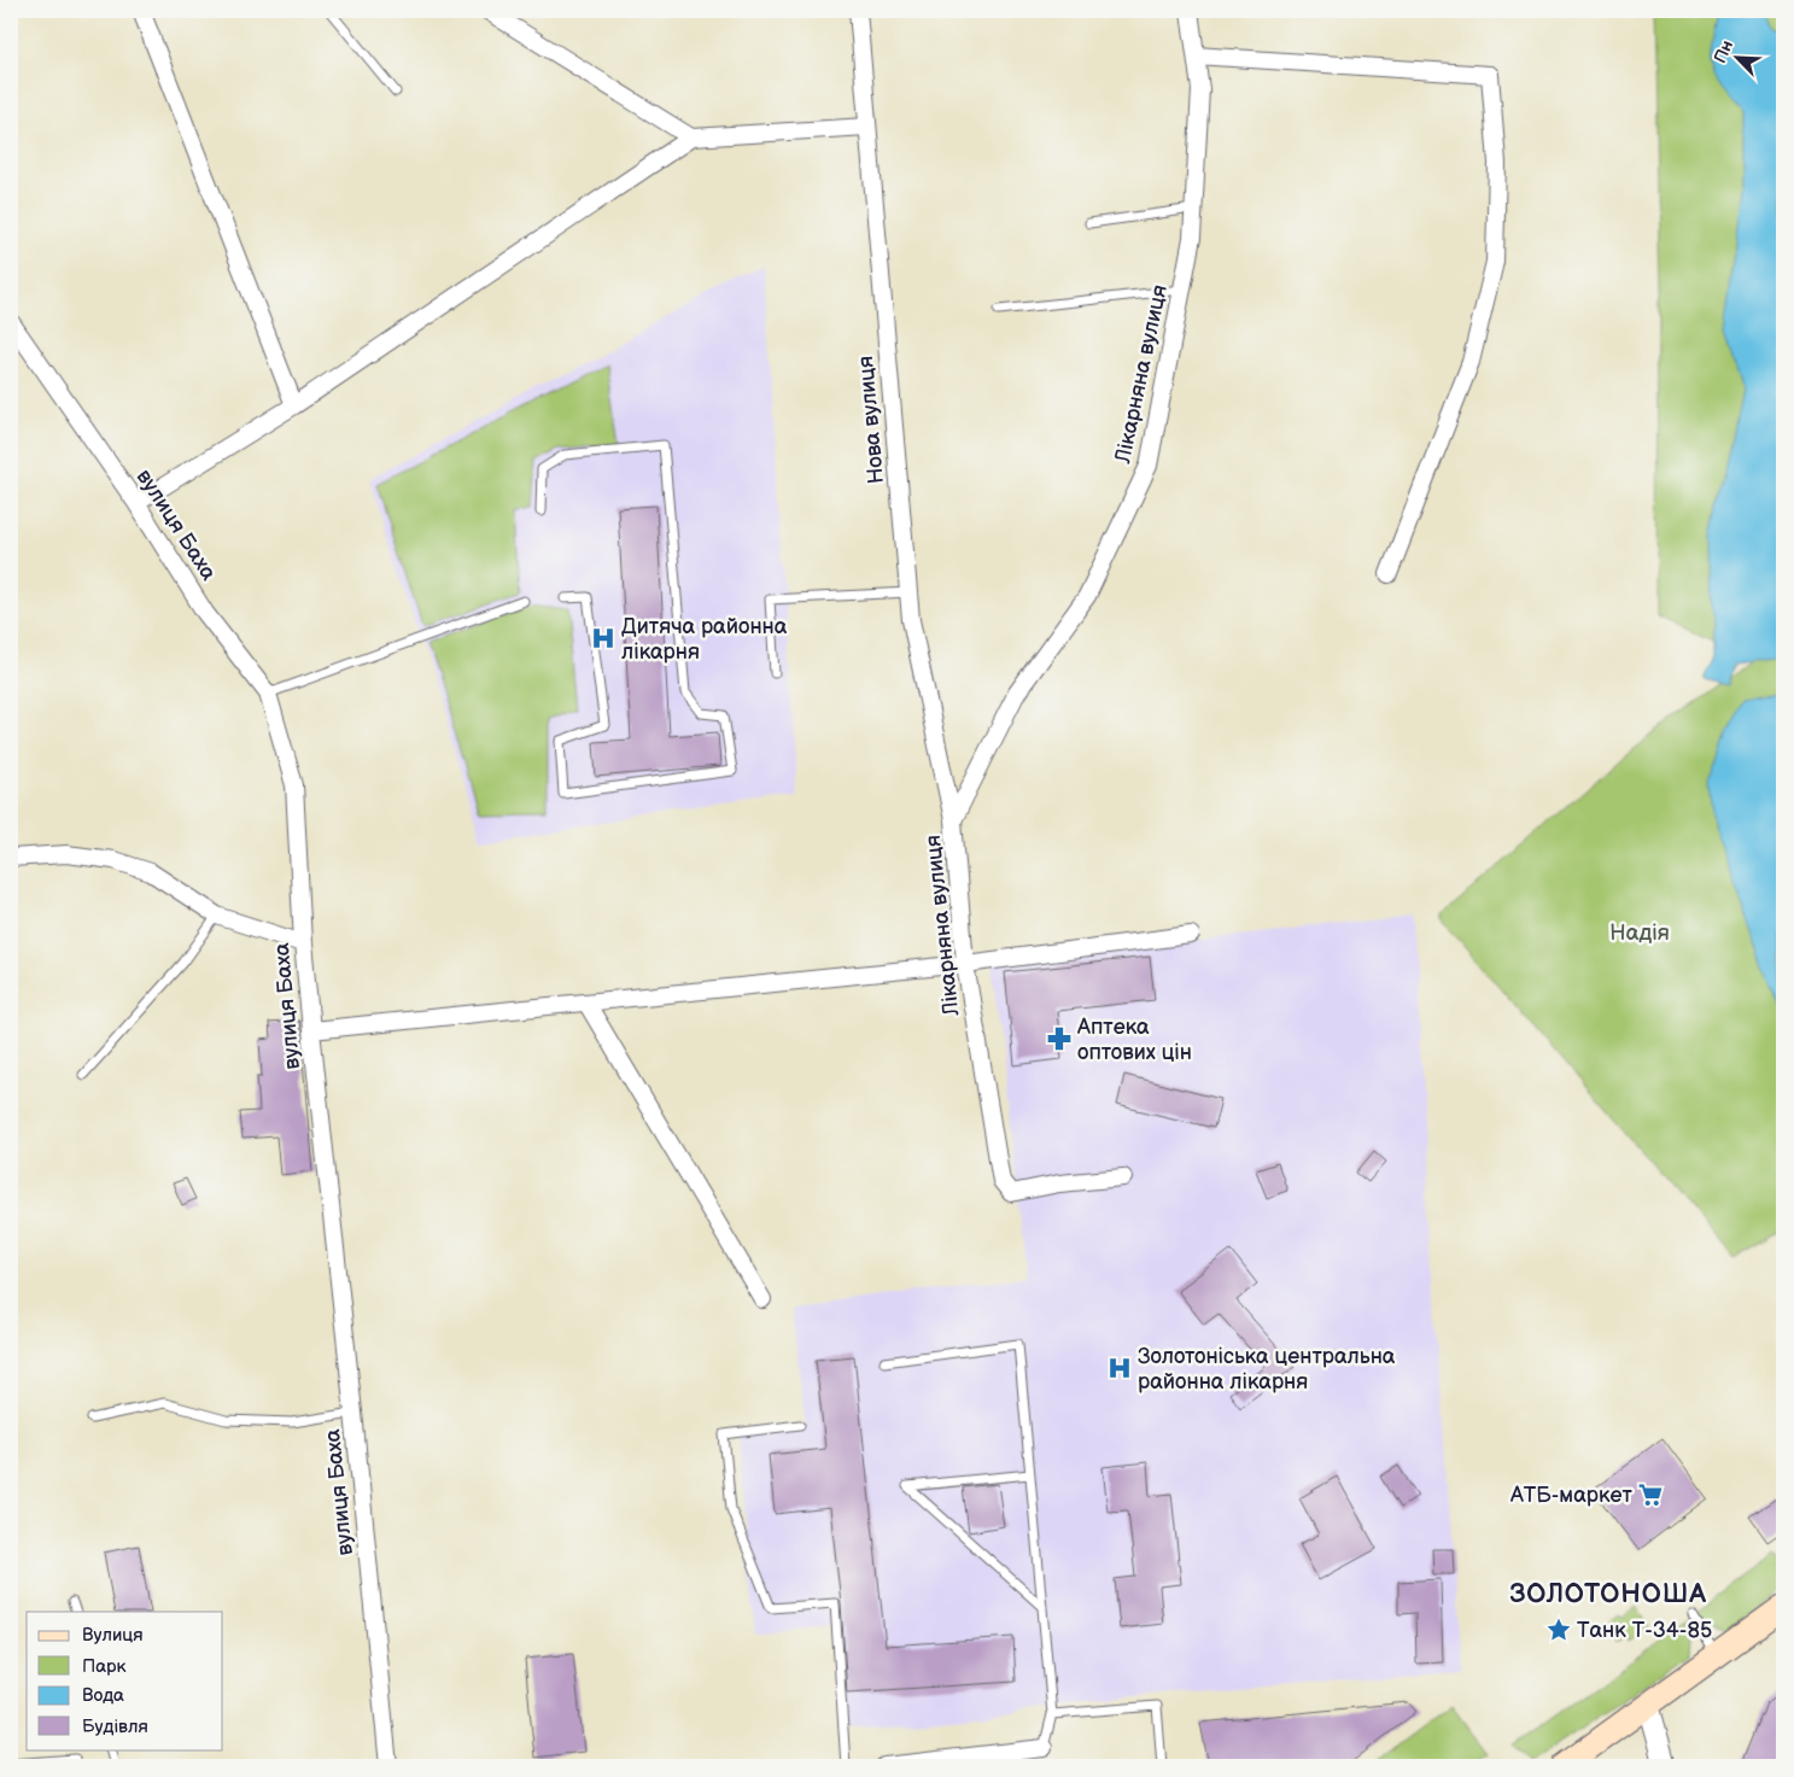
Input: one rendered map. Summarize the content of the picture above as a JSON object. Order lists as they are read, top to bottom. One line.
{"streets":{"street":["Лікарняна вулиця","Нова вулиця","вулиця Баха"]},"crossings":[["Лікарняна вулиця","Нова вулиця"]],"districts":["ЗОЛОТОНОША"],"parks":["Надія"],"places":{"hospital":["Дитяча районна лікарня","Золотоніська центральна районна лікарня"],"pharmacy":["Аптека оптових цін"],"supermarket":["АТБ-маркет"],"place":["Танк Т-34-85"]},"legend":["Вулиця","Парк","Вода","Будівля"],"north":"top left"}
